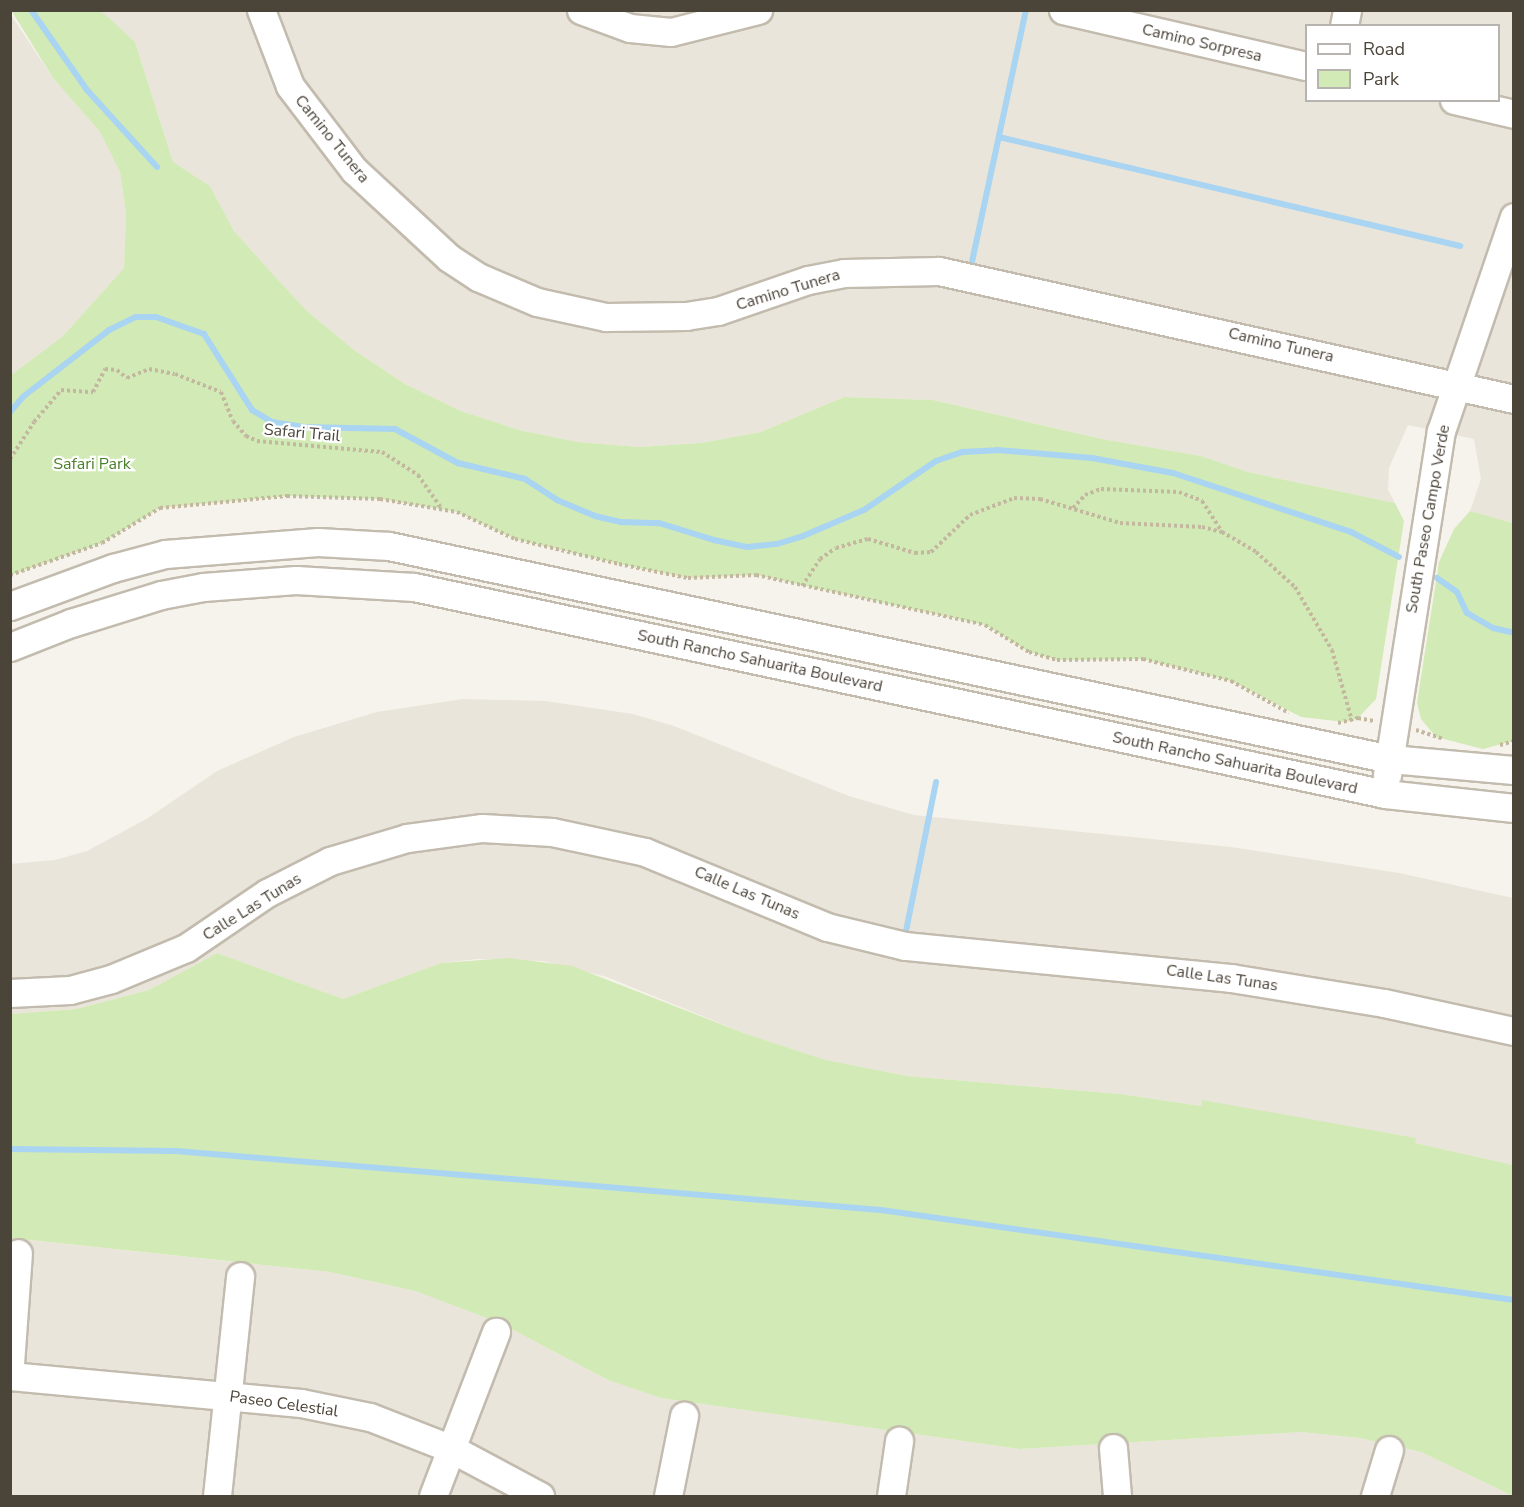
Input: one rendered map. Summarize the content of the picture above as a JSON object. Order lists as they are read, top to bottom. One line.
{"streets":{"street":["Camino Sorpresa","Camino Tunera","South Paseo Campo Verde","South Rancho Sahuarita Boulevard","Calle Las Tunas","Paseo Celestial"],"path":["Safari Trail"]},"crossings":[["Camino Tunera","South Paseo Campo Verde"],["South Paseo Campo Verde","South Rancho Sahuarita Boulevard"]],"parks":["Safari Park"],"legend":["Road","Park"]}
